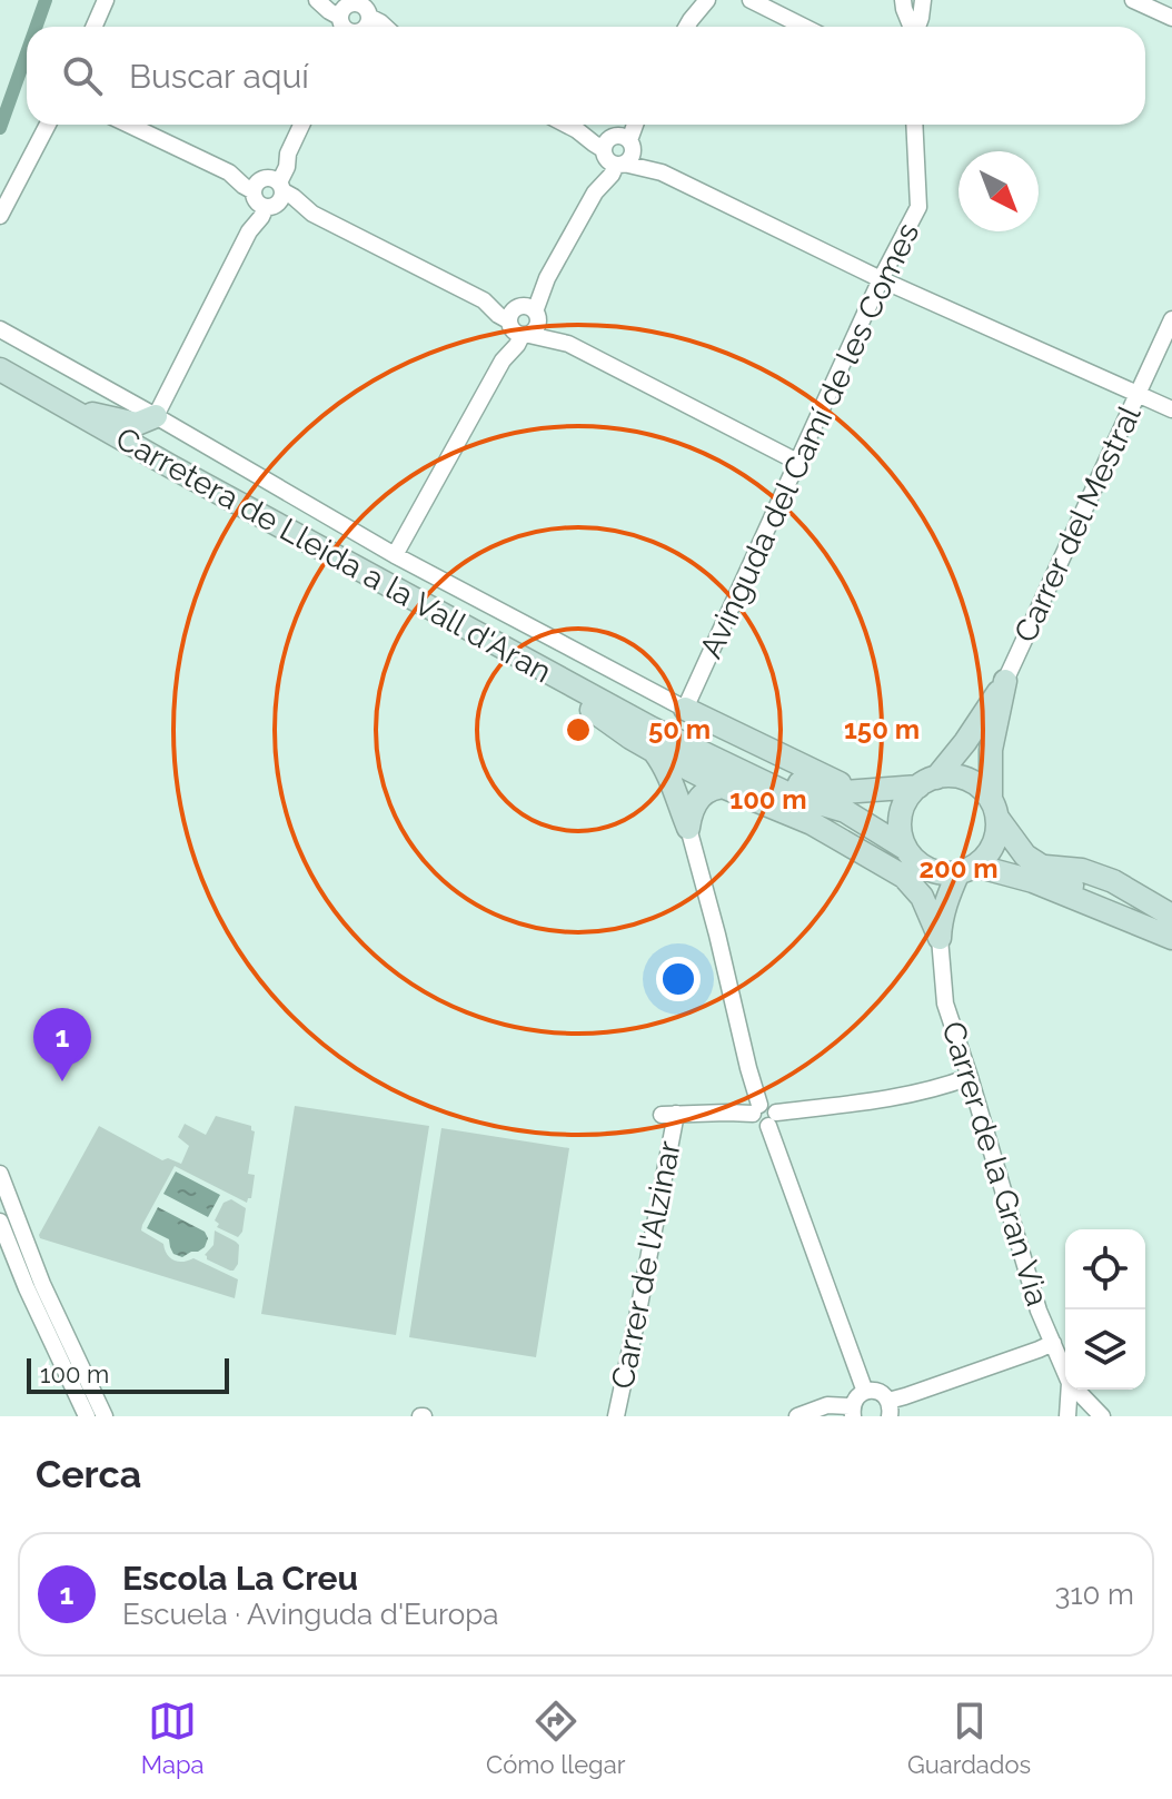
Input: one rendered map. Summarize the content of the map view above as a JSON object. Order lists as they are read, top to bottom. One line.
{"streets":{"main road":["Carretera de Lleida a la Vall d'Aran"],"street":["Avinguda del Camí de les Comes","Carrer del Mestral","Carrer de la Gran Via","Carrer de l'Alzinar"]},"scale_bar":"100 m","north":"bottom right","page":{"search":"Buscar aquí","pins":"1","scale":"100 m","heading":"Cerca","list":[{"mark":"1","name":"Escola La Creu","note":"Escuela · Avinguda d'Europa","value":"310 m"}],"nav":["Mapa","Cómo llegar","Guardados"]},"rings":["50 m","150 m","100 m","200 m"]}
